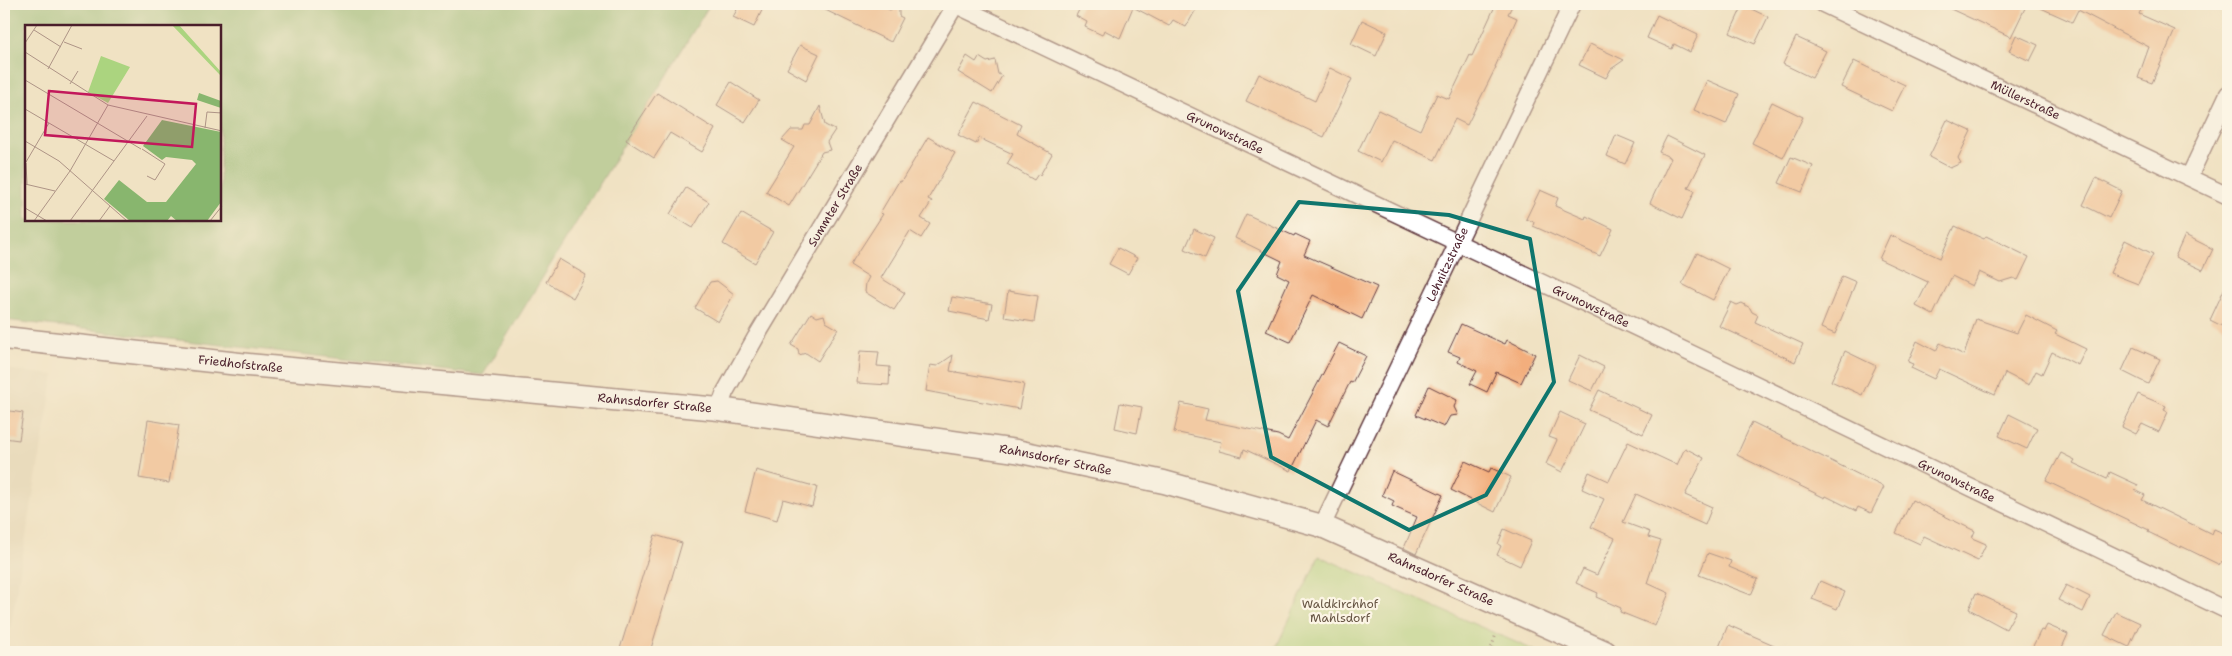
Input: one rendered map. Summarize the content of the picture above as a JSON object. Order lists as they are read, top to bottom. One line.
{"streets":{"street":["Müllerstraße","Grunowstraße","Summter Straße","Lehnitzstraße","Friedhofstraße","Rahnsdorfer Straße"]},"crossings":[["Grunowstraße","Summter Straße"],["Grunowstraße","Lehnitzstraße"],["Summter Straße","Rahnsdorfer Straße"],["Lehnitzstraße","Rahnsdorfer Straße"],["Friedhofstraße","Rahnsdorfer Straße"]],"parks":["Waldkirchhof Mahlsdorf"]}
